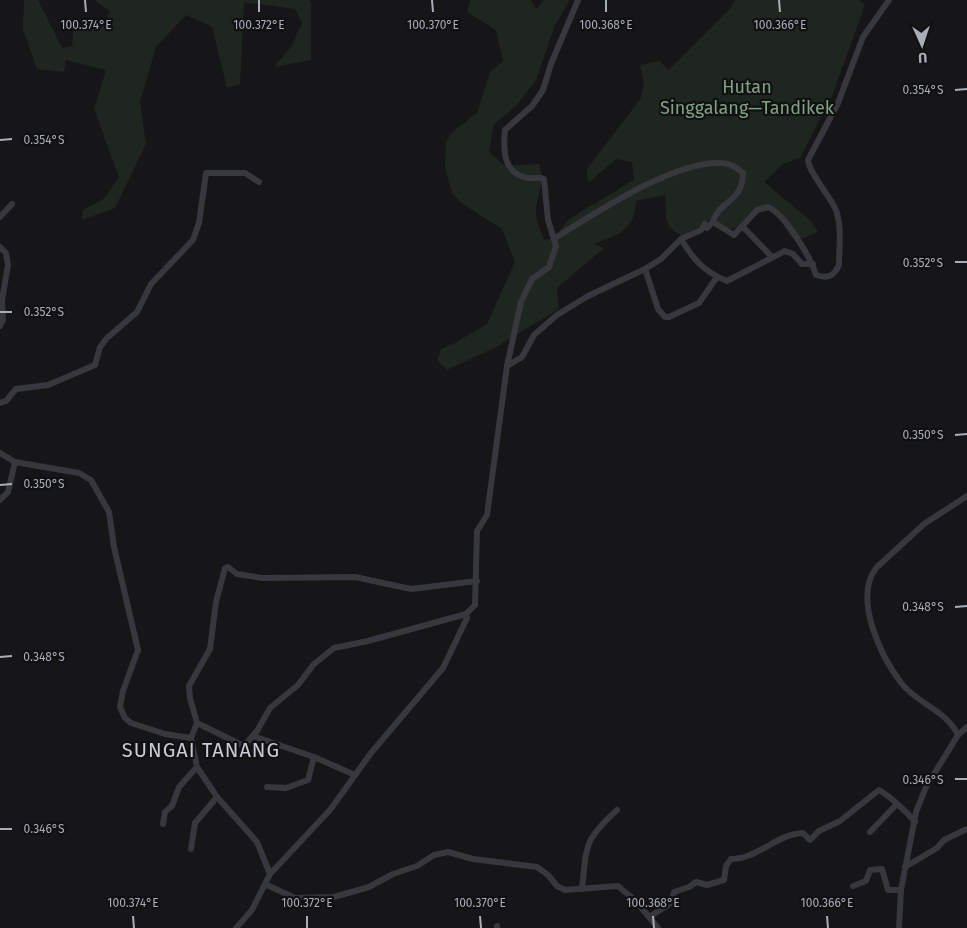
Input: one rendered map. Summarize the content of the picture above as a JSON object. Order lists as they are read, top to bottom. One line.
{"districts":["SUNGAI TANANG"],"parks":["Hutan Singgalang—Tandikek"],"north":"bottom","coordinates":["100.374°E","100.372°E","100.370°E","100.368°E","100.366°E","0.354°S","0.352°S","0.350°S","0.348°S","0.346°S"]}
